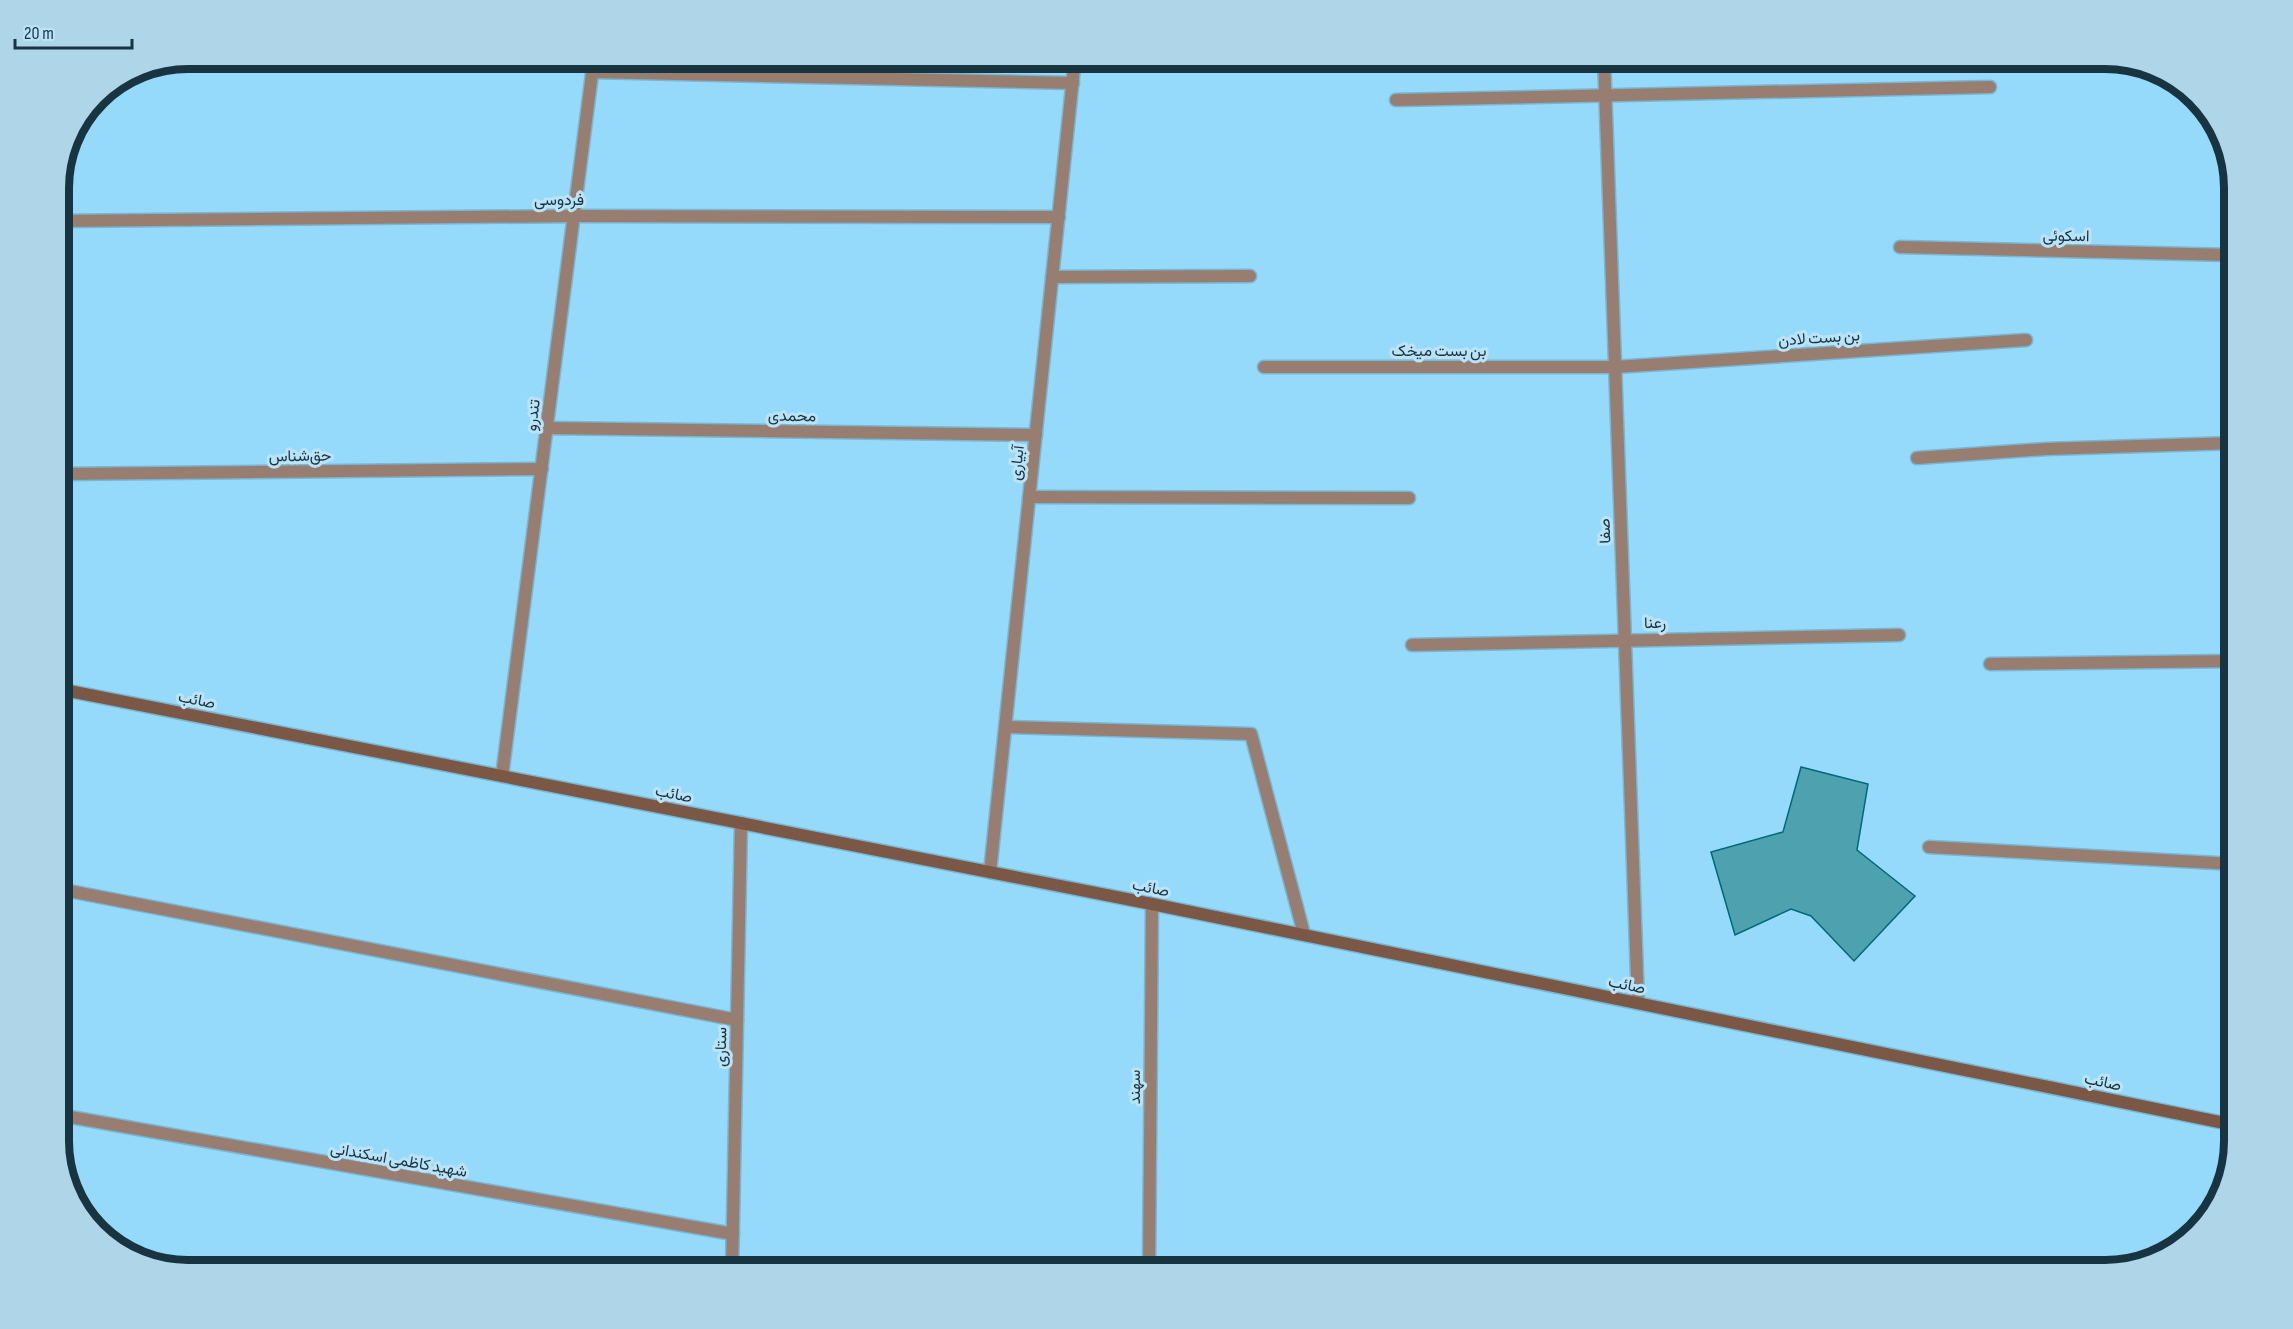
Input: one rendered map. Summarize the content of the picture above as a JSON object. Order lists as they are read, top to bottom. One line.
{"streets":{"main road":["صائب"],"street":["فردوسی","اسکوئی","بن بست لادن","بن بست میخک","تندرو","محمدی","حق‌شناس","آبیاری","صفا","رعنا","ستاری","سهند","شهید کاظمی اسکندانی"]},"crossings":[["فردوسی","تندرو"],["فردوسی","آبیاری"],["بن بست لادن","بن بست میخک"],["بن بست لادن","صفا"],["بن بست میخک","صفا"],["تندرو","محمدی"],["تندرو","حق‌شناس"],["تندرو","صائب"],["محمدی","آبیاری"],["آبیاری","صائب"],["صفا","رعنا"],["صفا","صائب"],["صائب","ستاری"],["صائب","سهند"],["ستاری","شهید کاظمی اسکندانی"]],"scale_bar":"20 m"}
